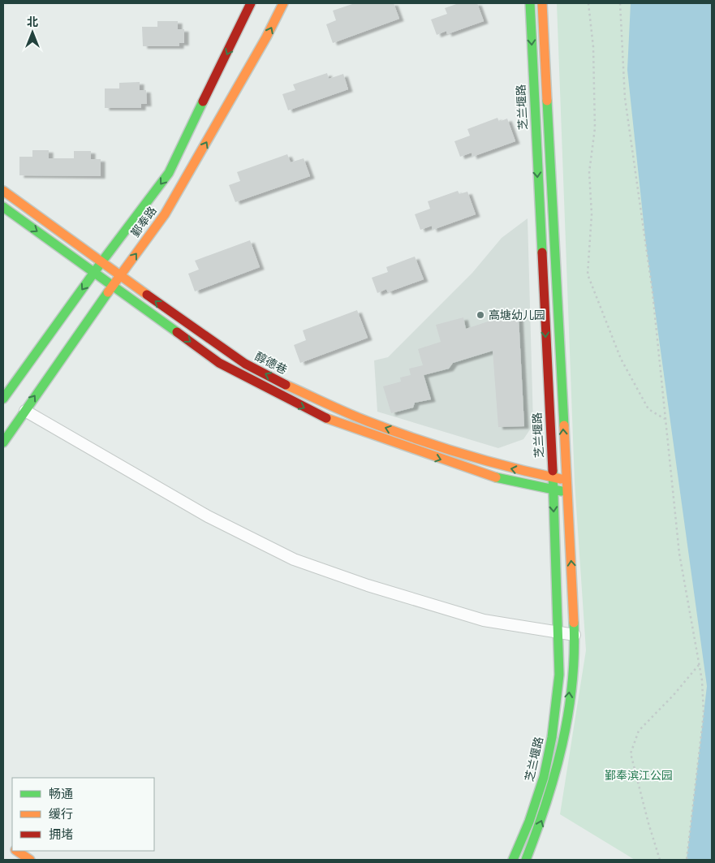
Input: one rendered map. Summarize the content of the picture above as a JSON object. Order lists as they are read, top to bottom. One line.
{"streets":{"main road":["芝兰堰路","鄞奉路","醇德巷"]},"crossings":[["芝兰堰路","醇德巷"],["鄞奉路","醇德巷"]],"parks":["鄞奉滨江公园"],"places":["高塘幼儿园"],"legend":["畅通","缓行","拥堵"],"north":"top"}
